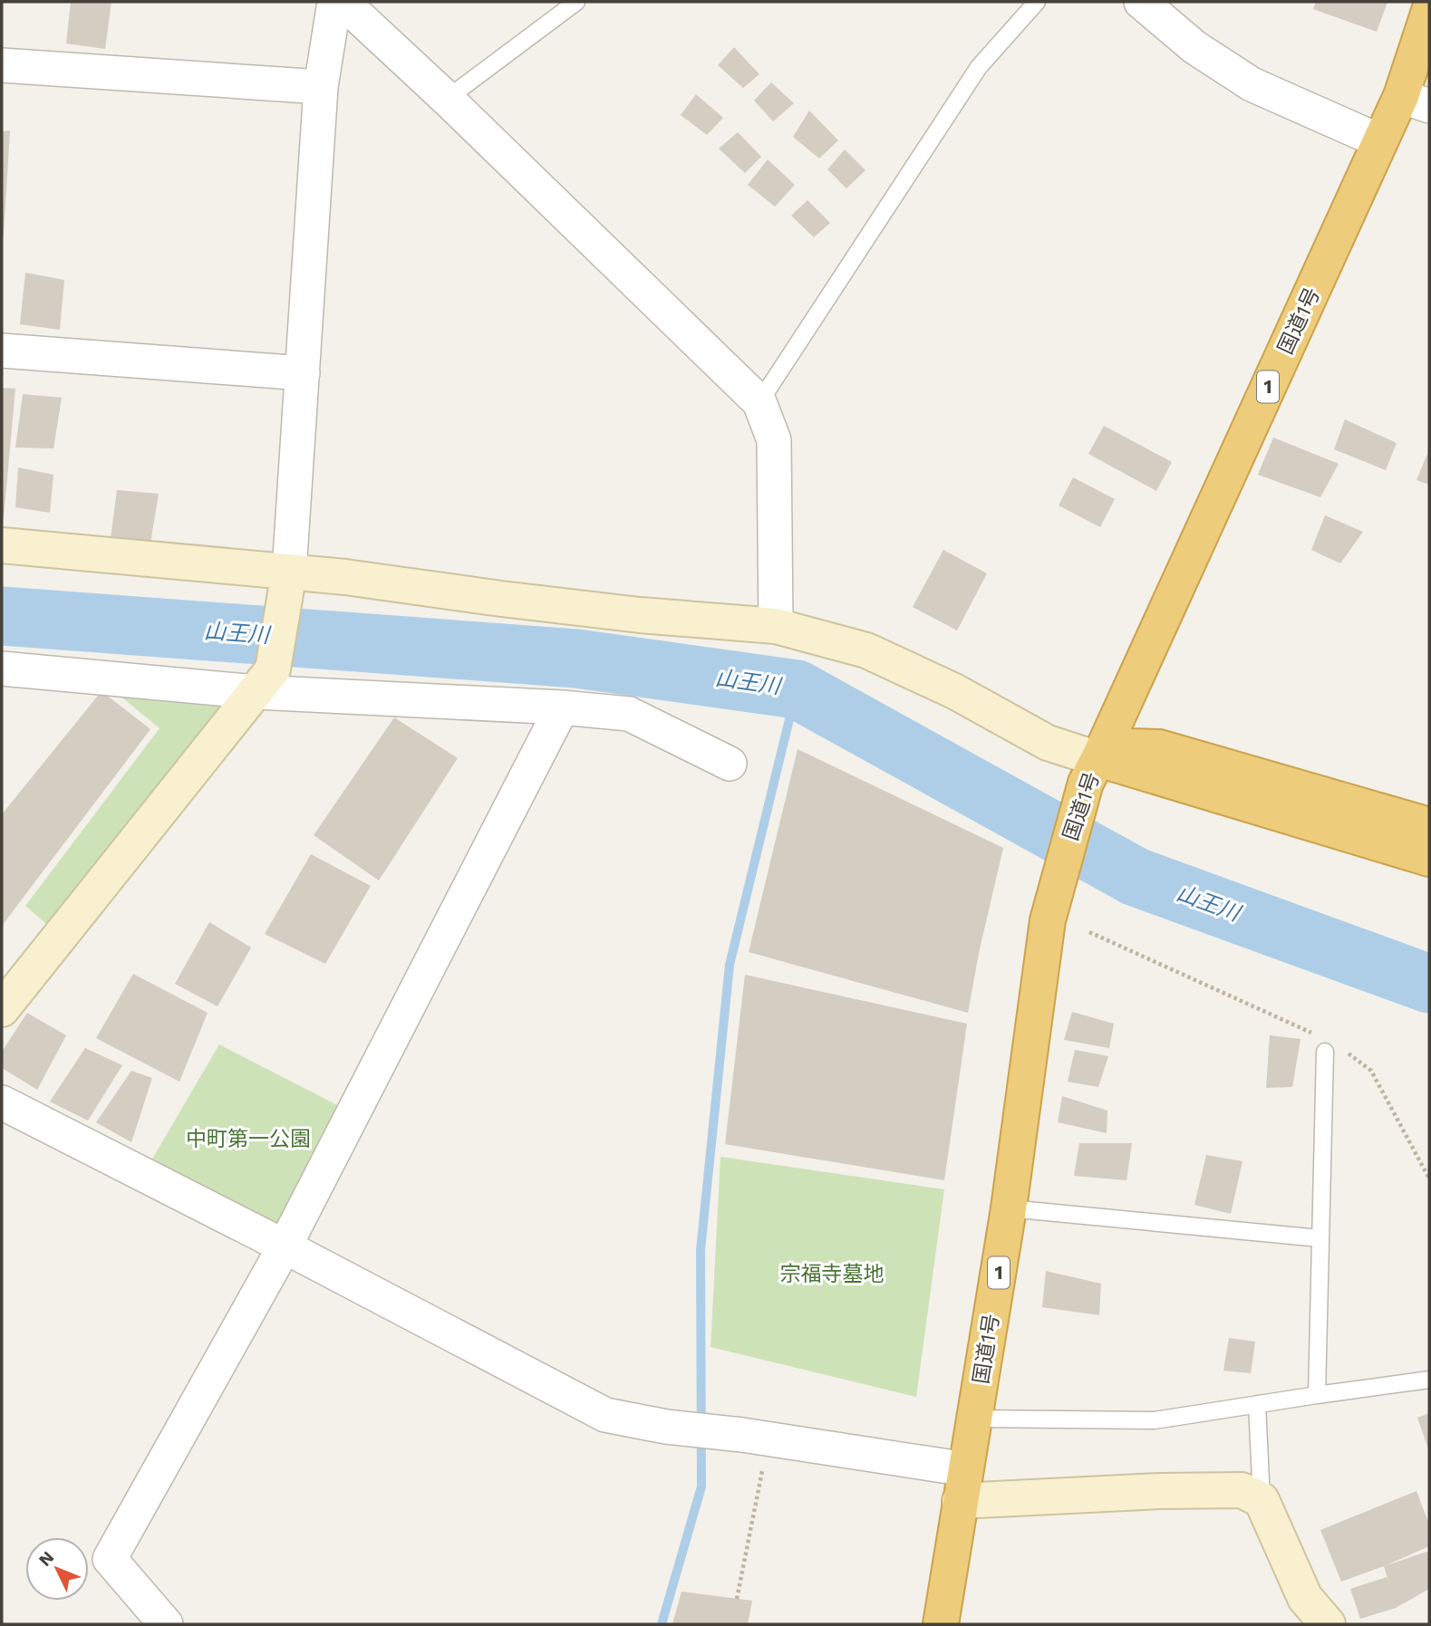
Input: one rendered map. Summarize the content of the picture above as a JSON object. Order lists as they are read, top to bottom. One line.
{"streets":{"highway":["国道1号","1"]},"water":["山王川"],"parks":["中町第一公園","宗福寺墓地"],"north":"top left"}
